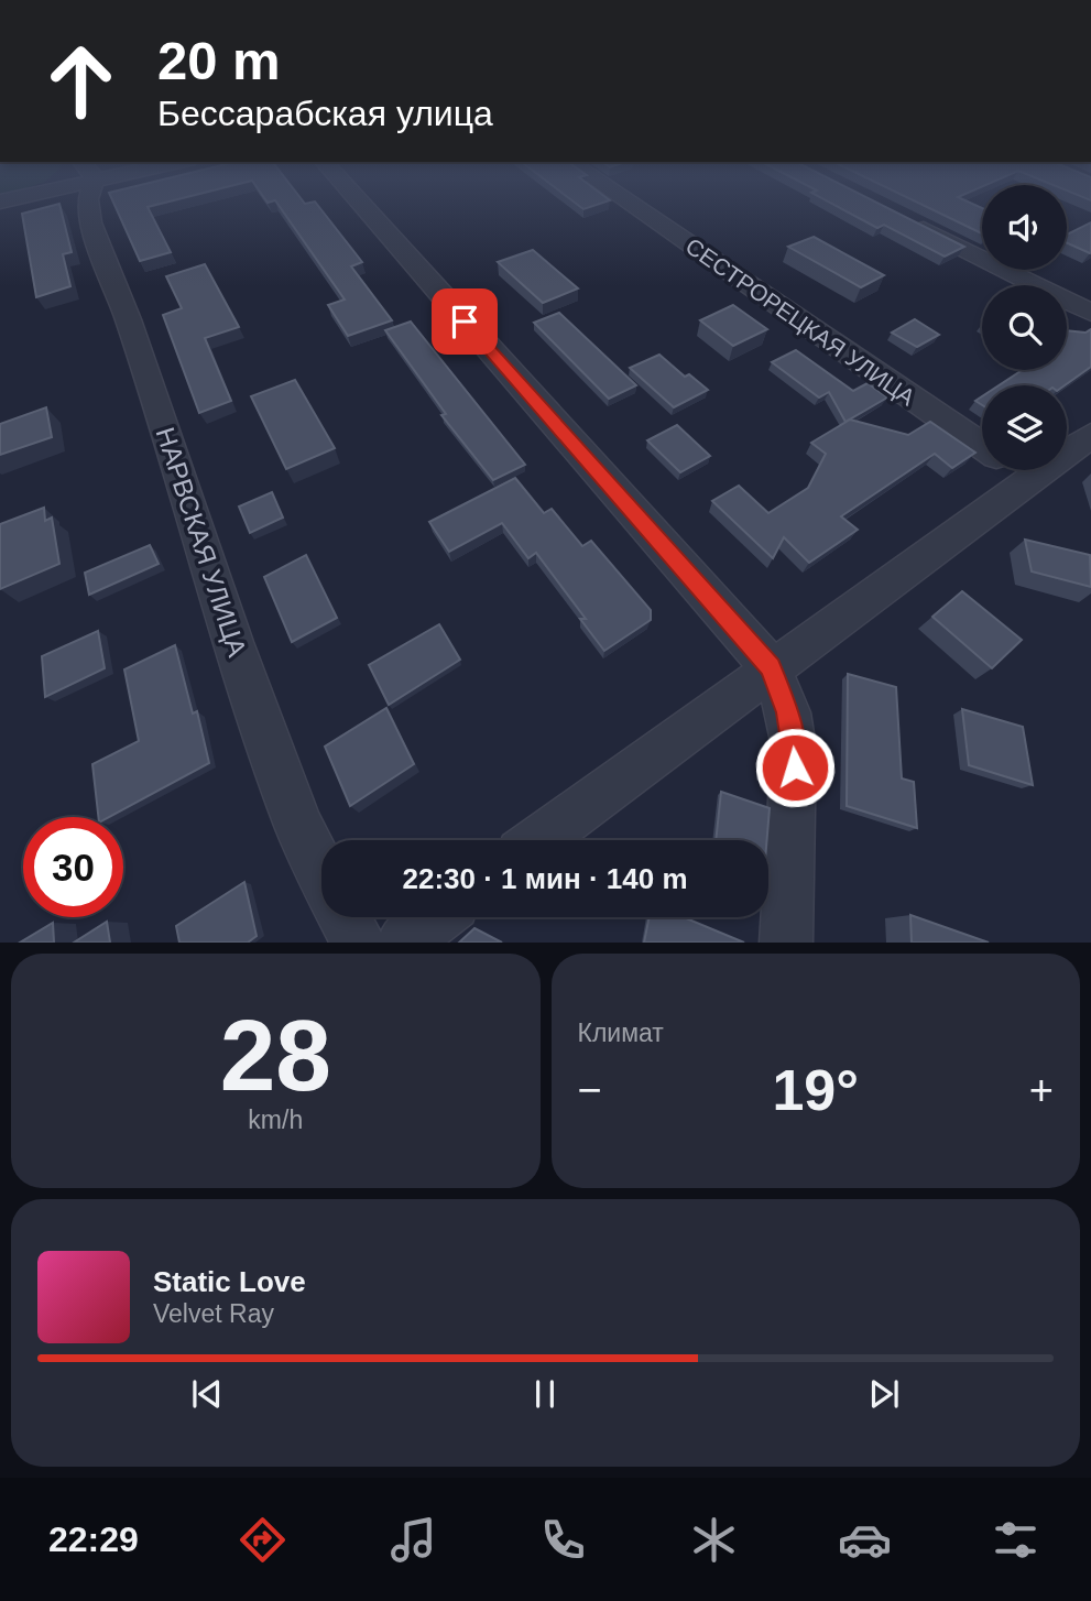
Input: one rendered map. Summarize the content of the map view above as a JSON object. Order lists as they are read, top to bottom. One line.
{"streets":{"street":["СЕСТРОРЕЦКАЯ УЛИЦА","НАРВСКАЯ УЛИЦА"]},"page":{"turn":["20 m","Бессарабская улица"],"limit":"30","trip":"22:30 · 1 мин · 140 m","tile":[["28","km/h"],"Климат"],"heat":["−","19°","+"],"song":["Static Love","Velvet Ray"],"tabs":"22:29"}}
